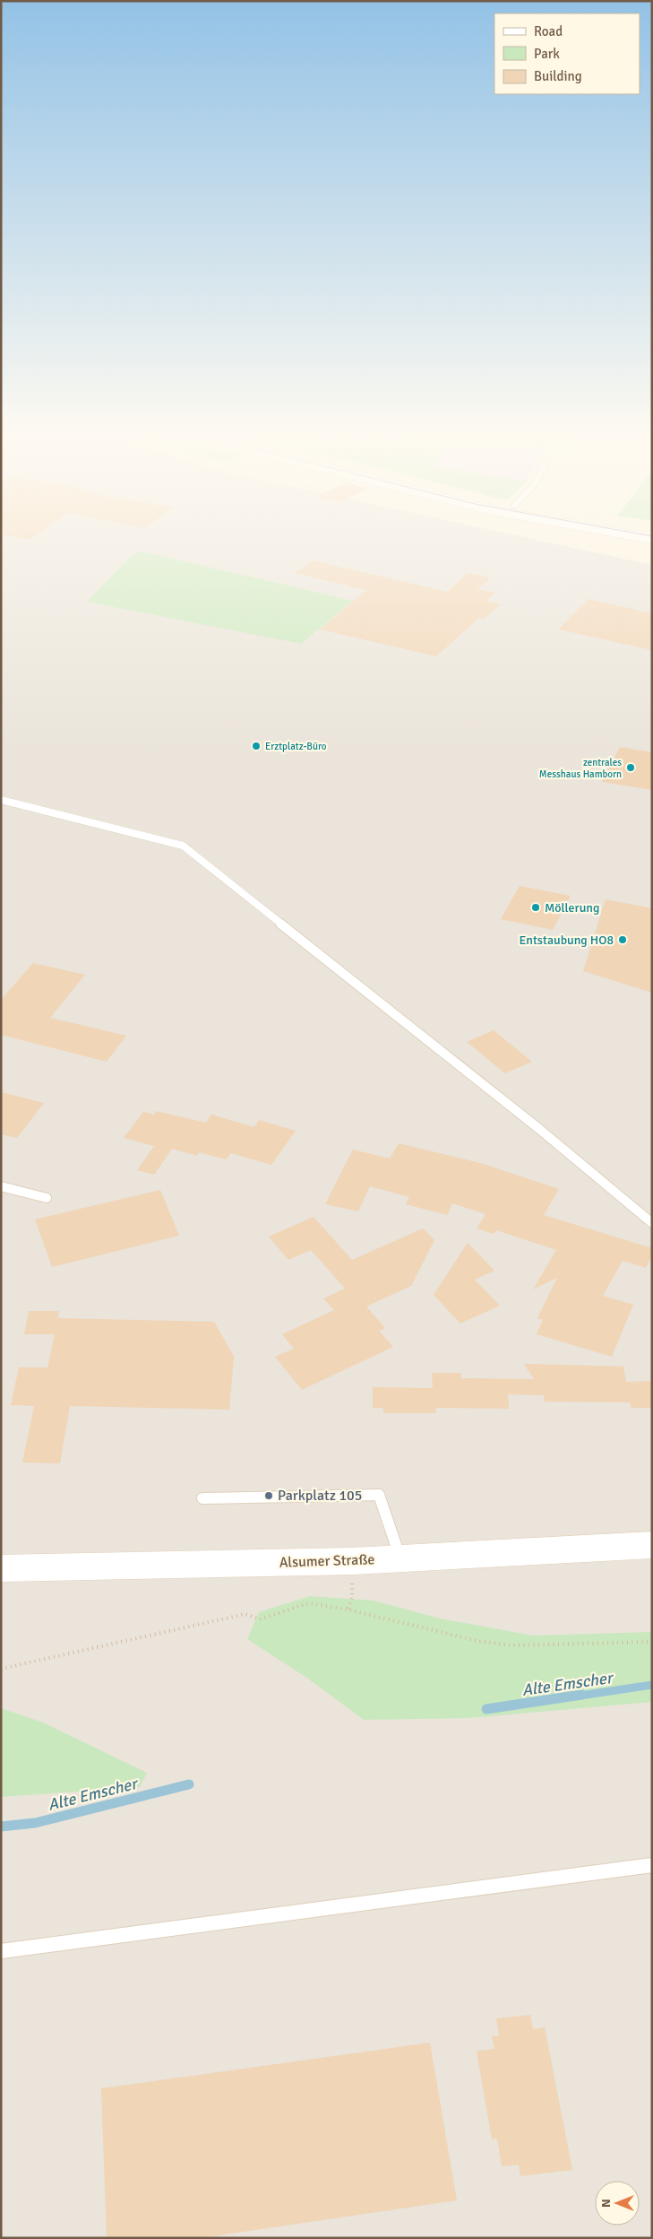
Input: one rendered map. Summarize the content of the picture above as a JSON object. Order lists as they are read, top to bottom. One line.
{"streets":{"main road":["Alsumer Straße"]},"water":["Alte Emscher"],"places":["Erztplatz-Büro","zentrales Messhaus Hamborn","Möllerung","Entstaubung HO8","Parkplatz 105"],"legend":["Road","Park","Building"],"north":"left"}
